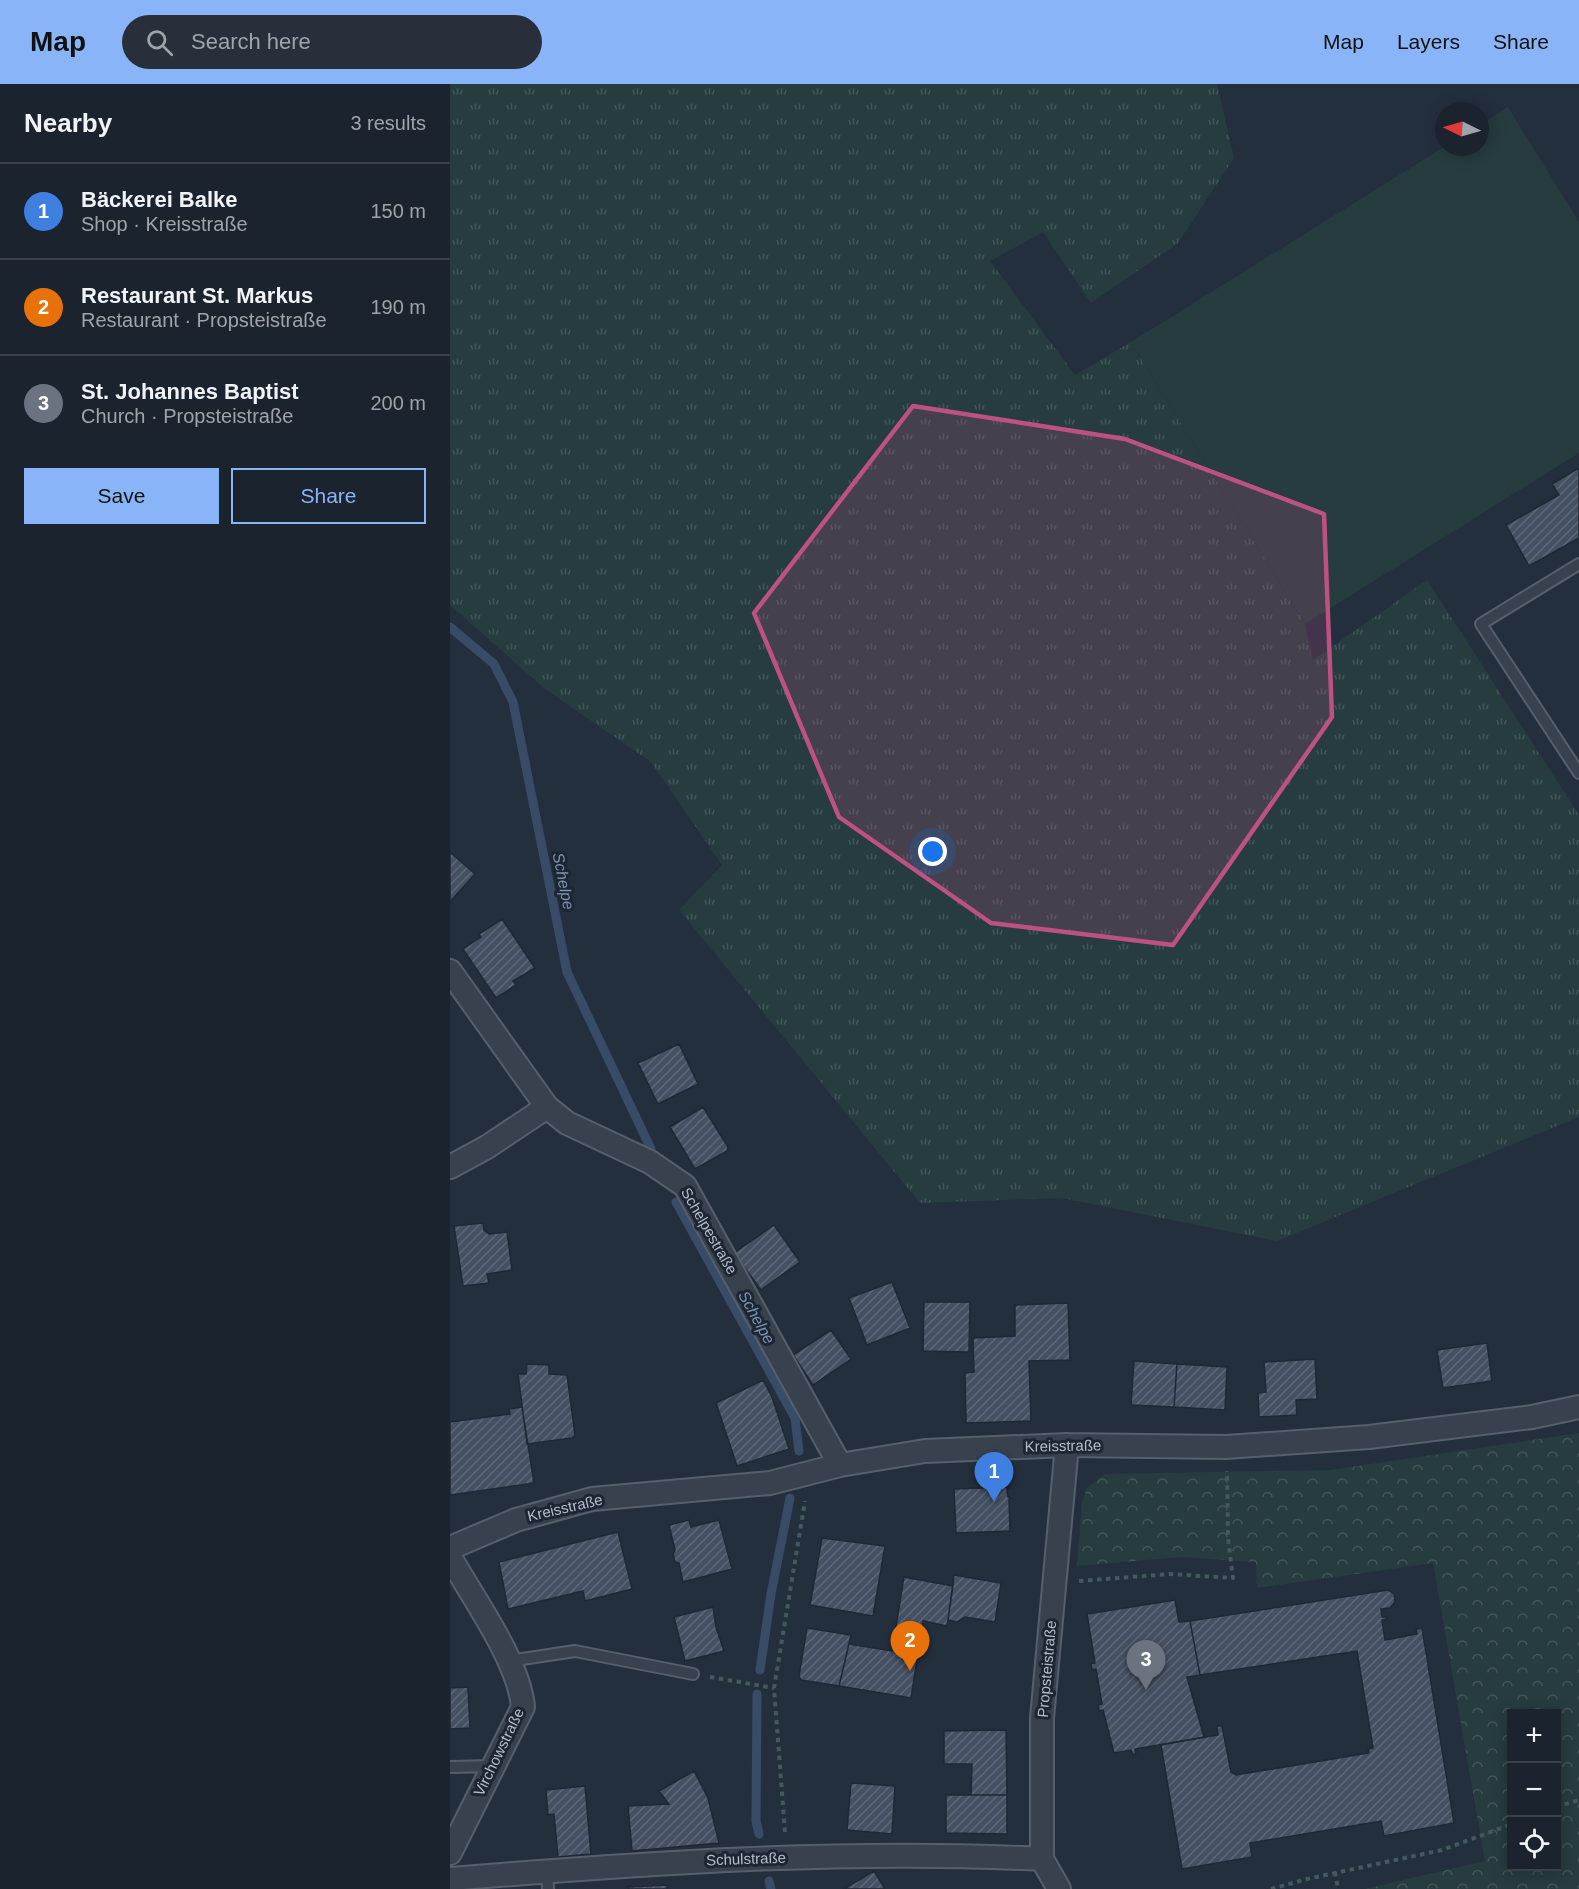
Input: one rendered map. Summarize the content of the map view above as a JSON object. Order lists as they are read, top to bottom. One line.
{"streets":{"street":["Schelpestraße","Kreisstraße","Propsteistraße","Virchowstraße","Schulstraße"]},"crossings":[["Schelpestraße","Kreisstraße"],["Kreisstraße","Propsteistraße"],["Propsteistraße","Schulstraße"]],"water":["Schelpe"],"north":"left","page":{"header":"Map","search":"Search here","nav":["Map","Layers","Share"],"heading":["Nearby","3 results"],"list":[{"mark":"1","name":"Bäckerei Balke","note":"Shop · Kreisstraße","value":"150 m"},{"mark":"2","name":"Restaurant St. Markus","note":"Restaurant · Propsteistraße","value":"190 m"},{"mark":"3","name":"St. Johannes Baptist","note":"Church · Propsteistraße","value":"200 m"}],"buttons":["Save","Share"],"pins":["1","2","3"],"map_buttons":["+","−"]}}
